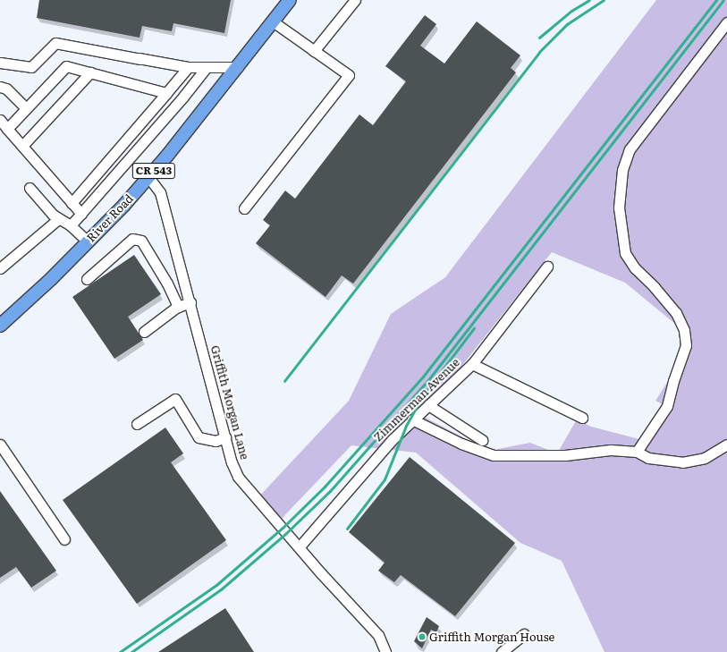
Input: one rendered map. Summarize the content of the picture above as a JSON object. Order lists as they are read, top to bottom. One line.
{"streets":{"main road":["CR 543","River Road"],"street":["Zimmerman Avenue","Griffith Morgan Lane"]},"crossings":[["River Road","Griffith Morgan Lane"],["Zimmerman Avenue","Griffith Morgan Lane"]],"places":["Griffith Morgan House"]}
